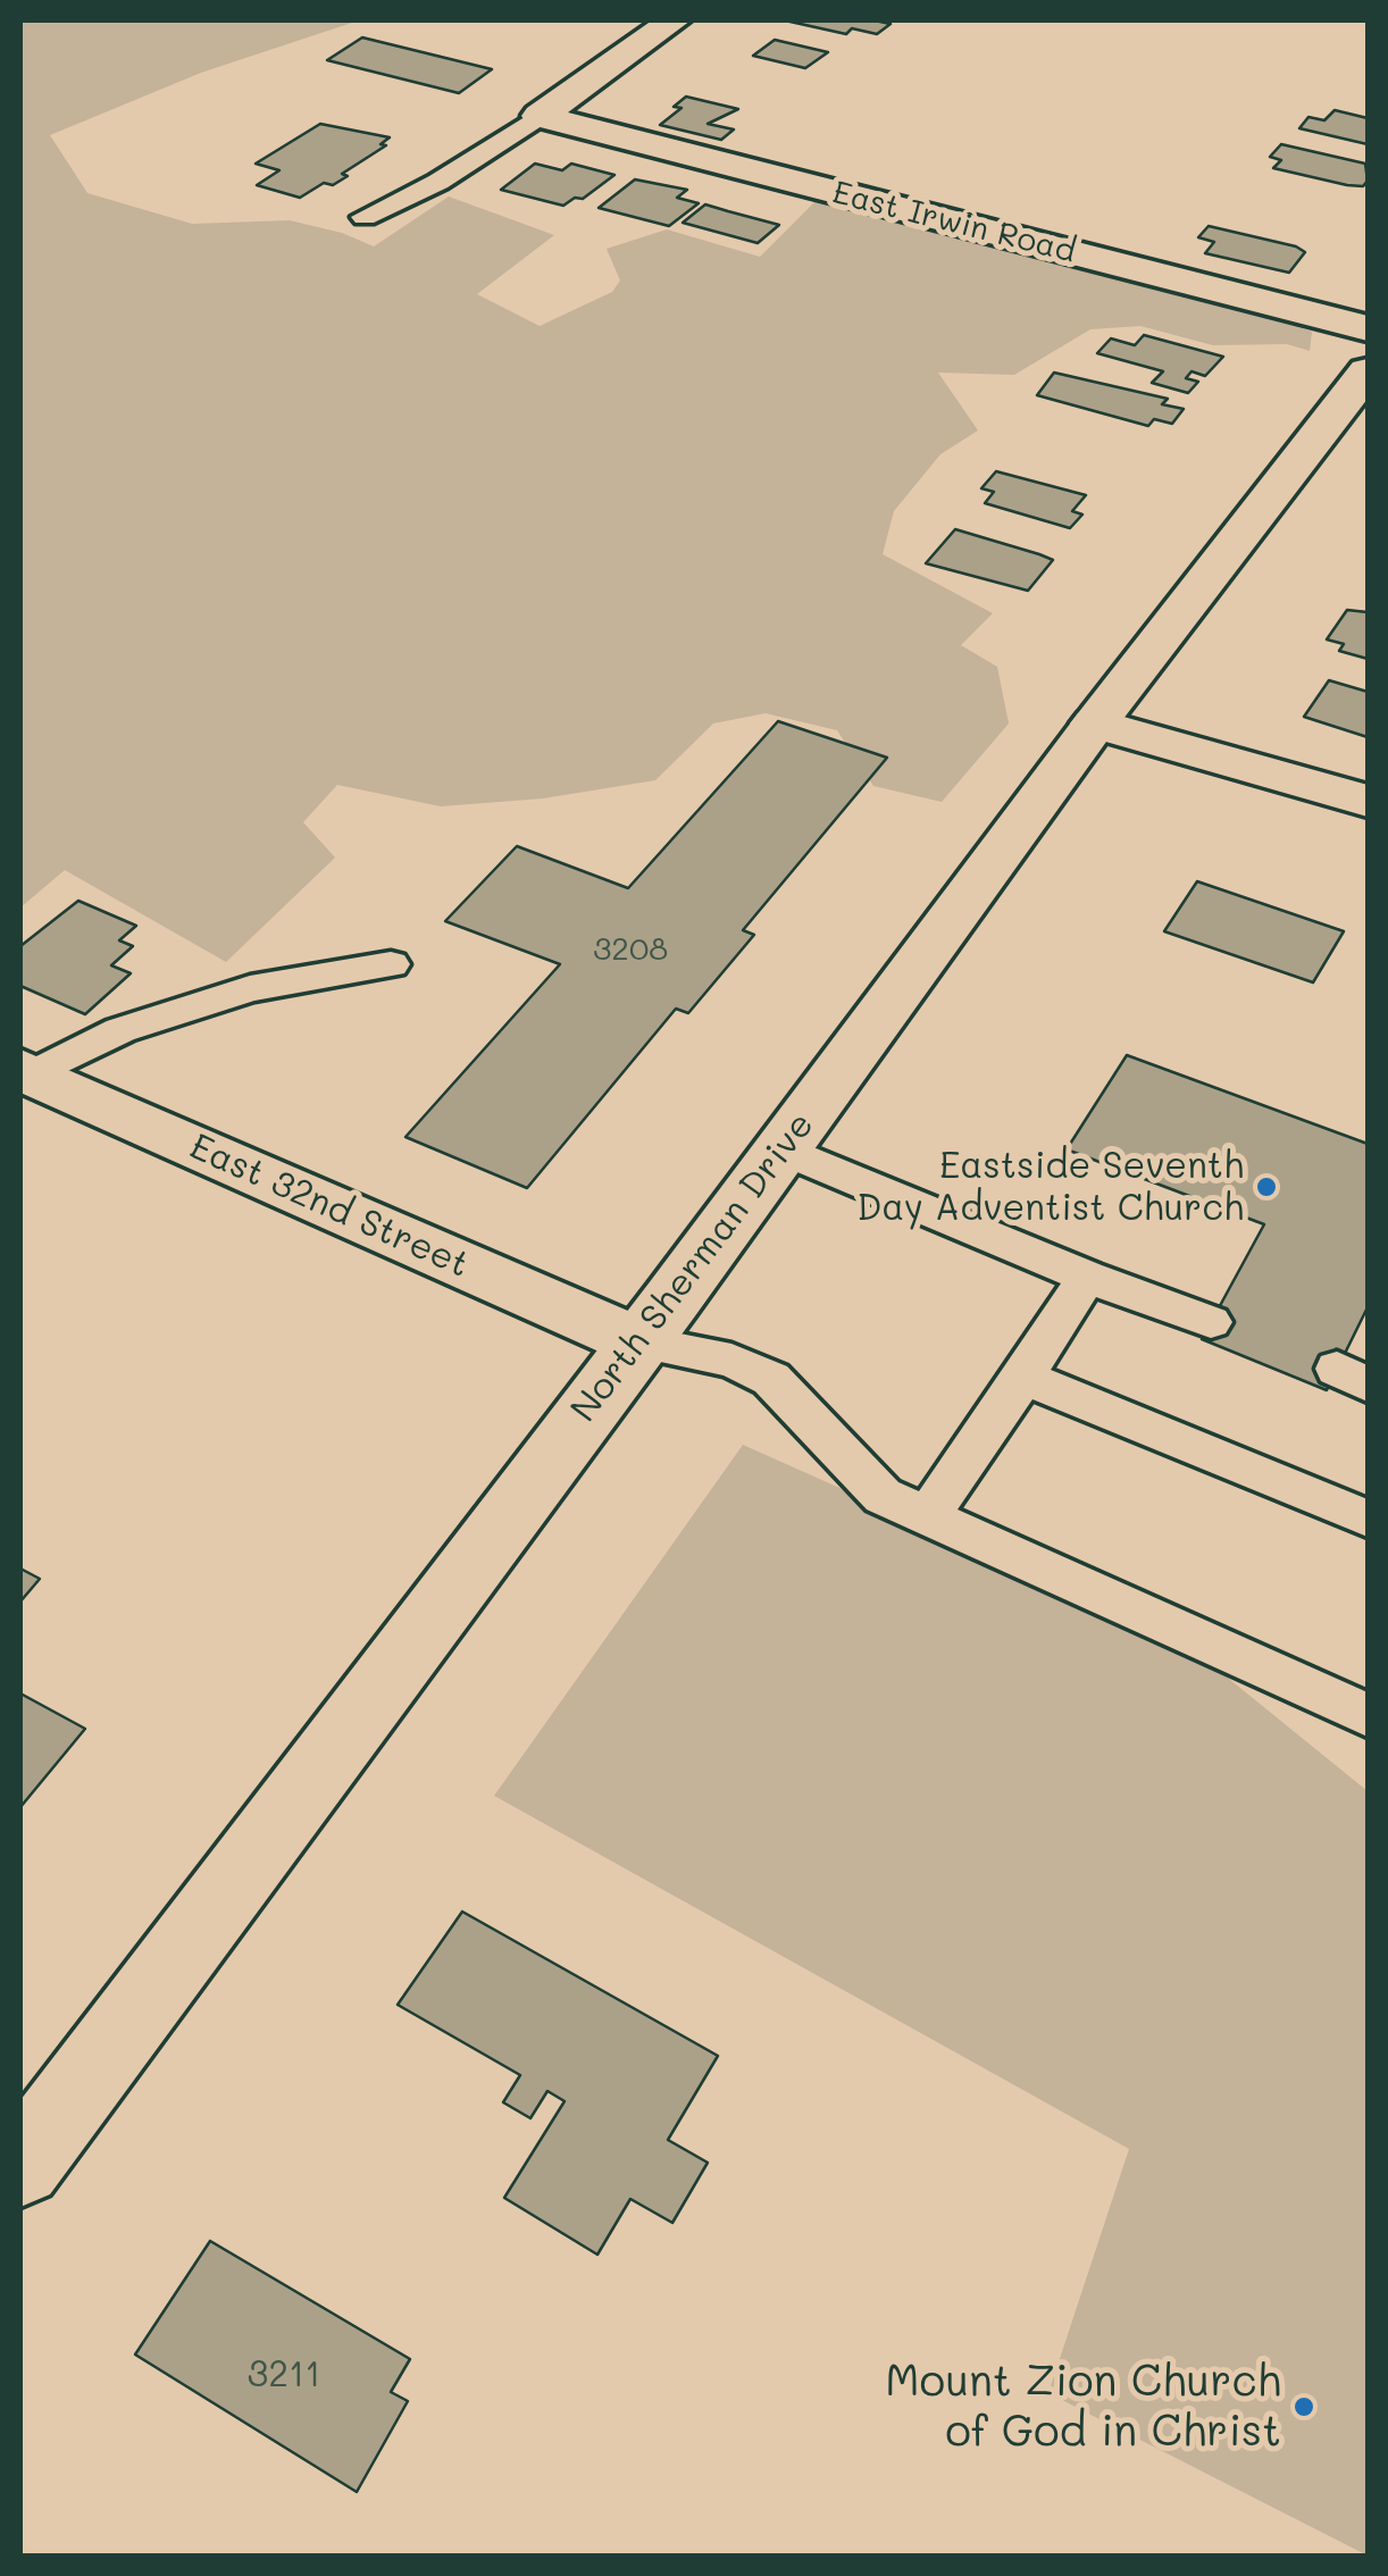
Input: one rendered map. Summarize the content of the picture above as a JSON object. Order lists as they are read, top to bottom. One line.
{"streets":{"main road":["East Irwin Road","East 32nd Street","North Sherman Drive"]},"crossings":[["East 32nd Street","North Sherman Drive"]],"places":["Eastside Seventh Day Adventist Church","Mount Zion Church of God in Christ"],"house_numbers":["3208","3211"]}
